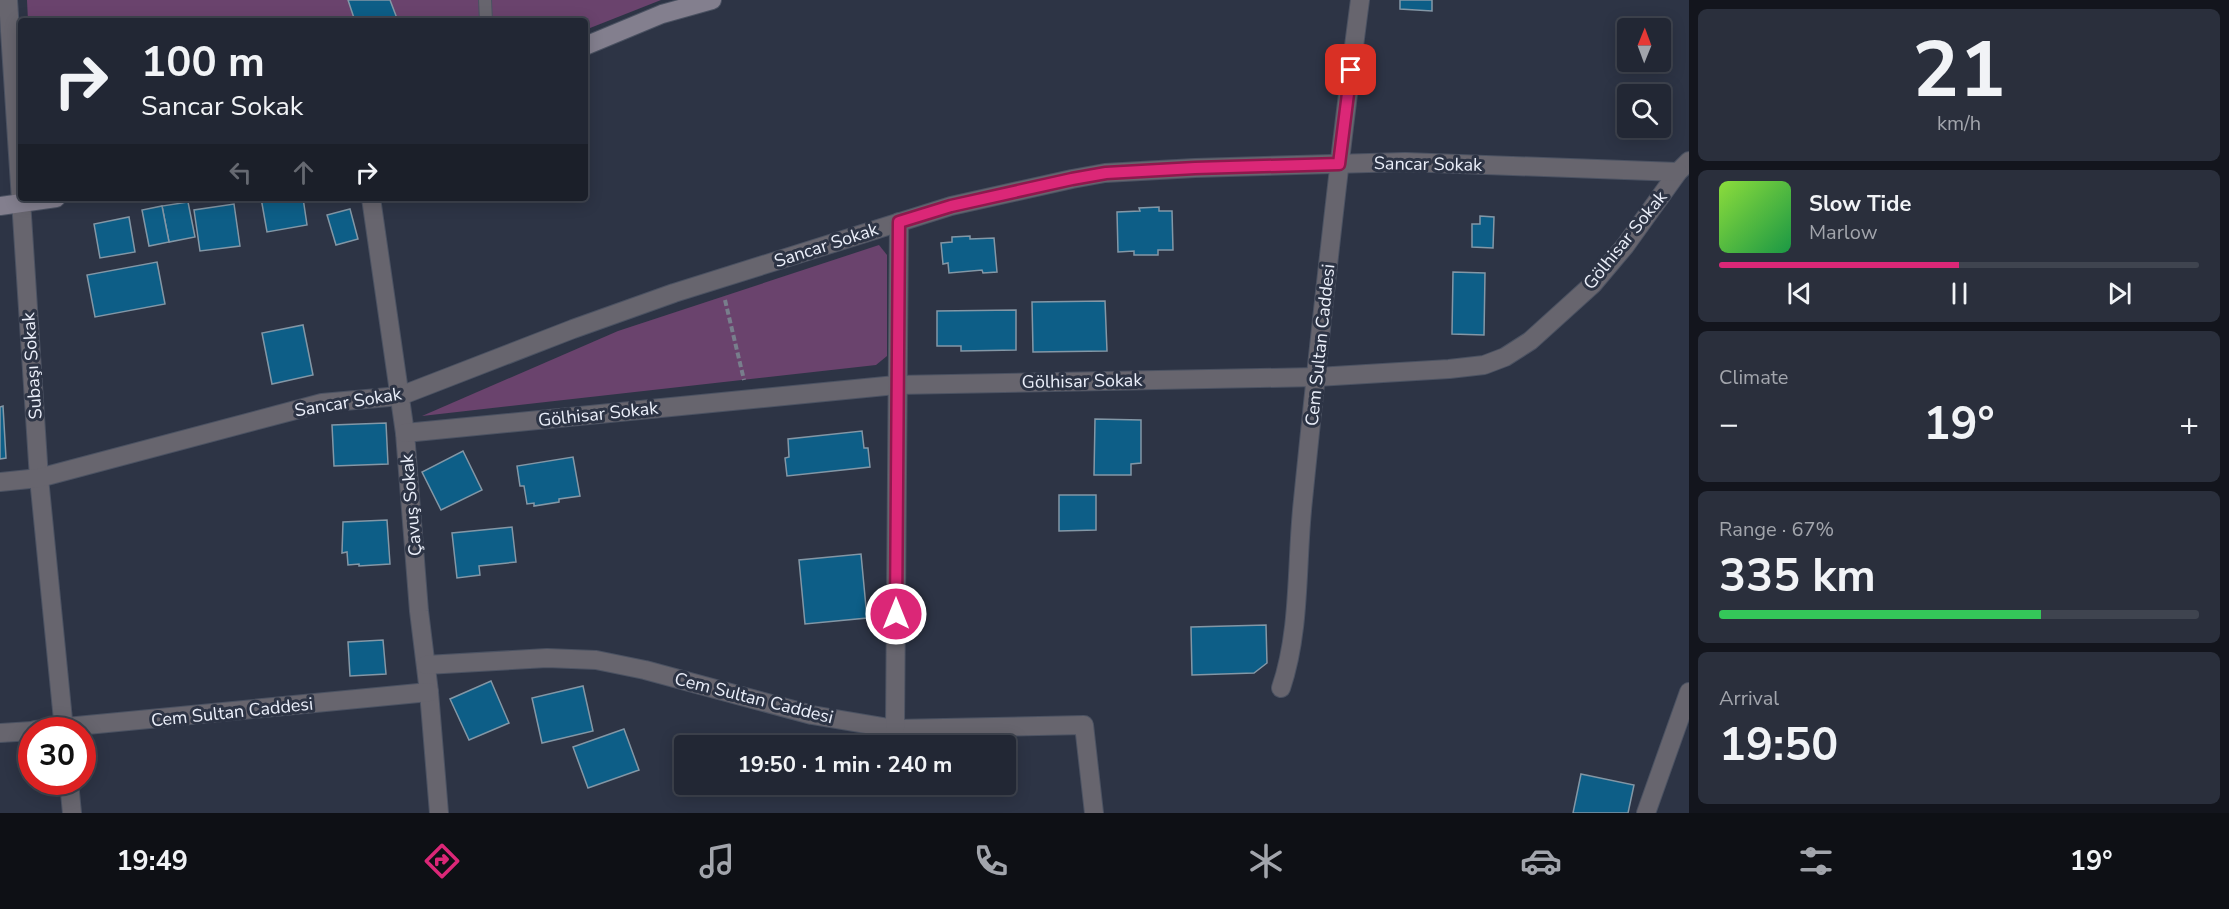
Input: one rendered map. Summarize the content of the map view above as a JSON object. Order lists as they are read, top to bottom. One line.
{"streets":{"street":["Sancar Sokak","Gölhisar Sokak","Cem Sultan Caddesi","Subaşı Sokak","Çavuş Sokak"]},"crossings":[["Sancar Sokak","Gölhisar Sokak"],["Sancar Sokak","Cem Sultan Caddesi"],["Sancar Sokak","Subaşı Sokak"],["Sancar Sokak","Çavuş Sokak"],["Gölhisar Sokak","Cem Sultan Caddesi"],["Gölhisar Sokak","Çavuş Sokak"],["Cem Sultan Caddesi","Çavuş Sokak"]],"north":"top","page":{"tile":[["21","km/h"],"Climate",["Range · 67%","335 km"],["Arrival","19:50"]],"turn":["100 m","Sancar Sokak"],"song":["Slow Tide","Marlow"],"heat":["−","19°","+"],"limit":"30","trip":"19:50 · 1 min · 240 m","tabs":["19:49","19°"]}}
